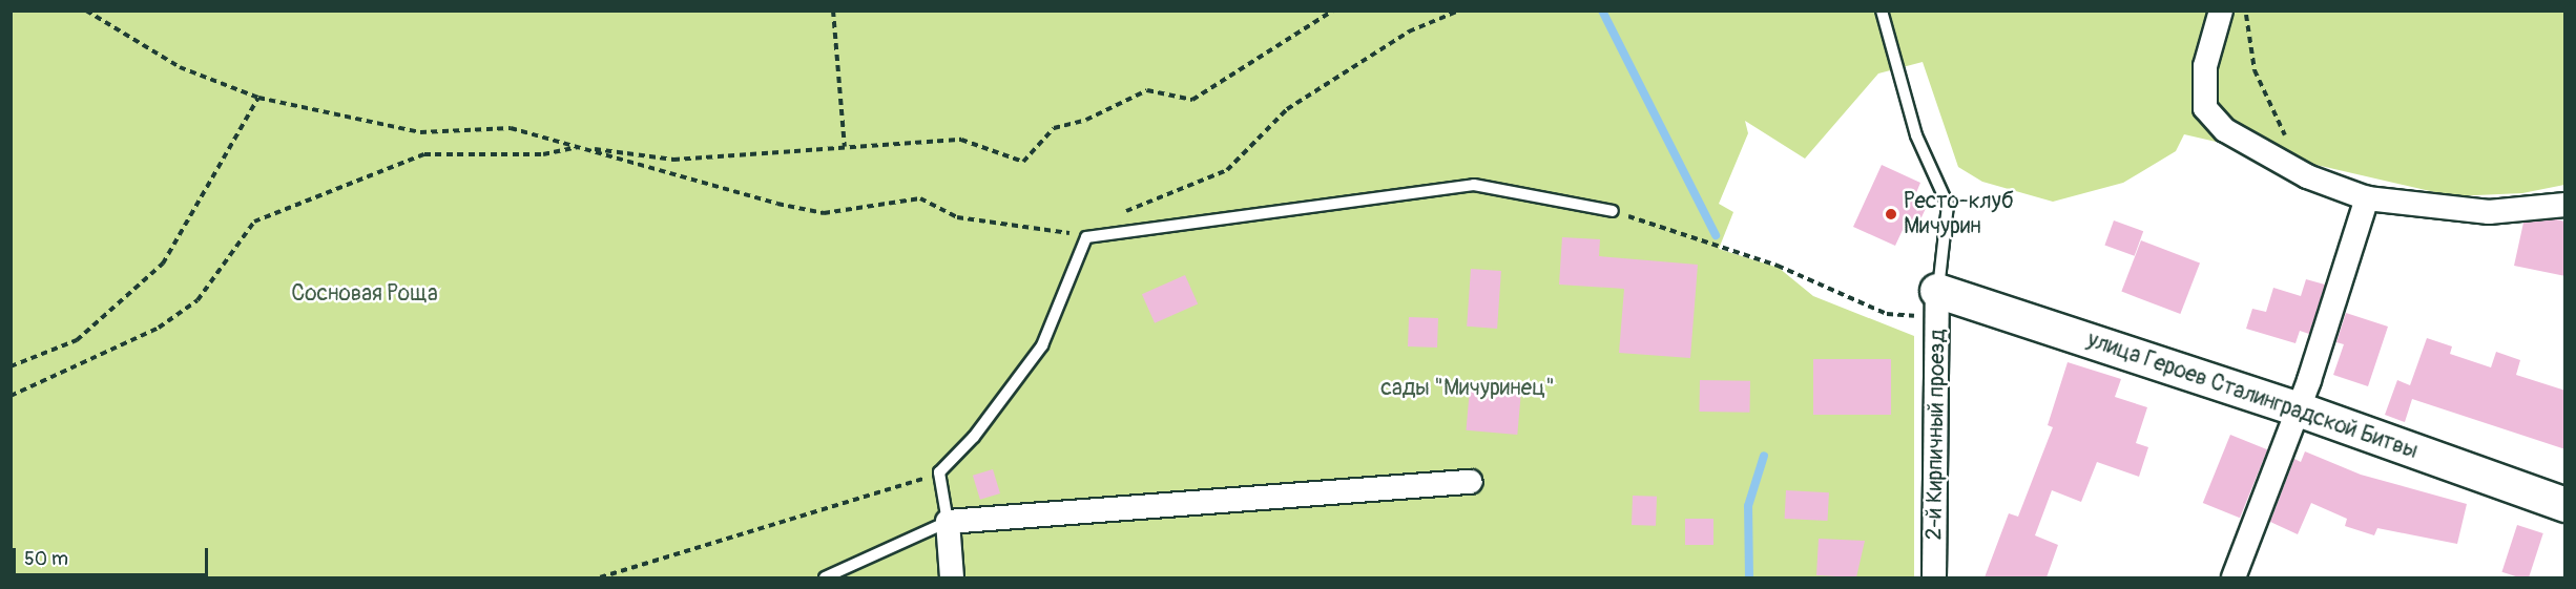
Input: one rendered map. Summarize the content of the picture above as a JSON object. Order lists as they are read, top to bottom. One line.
{"streets":{"street":["улица Героев Сталинградской Битвы","2-й Кирпичный проезд"]},"crossings":[["улица Героев Сталинградской Битвы","2-й Кирпичный проезд"]],"parks":["Сосновая Роща","сады \"Мичуринец\""],"places":["Ресто-клуб Мичурин"],"scale_bar":"50 m"}
